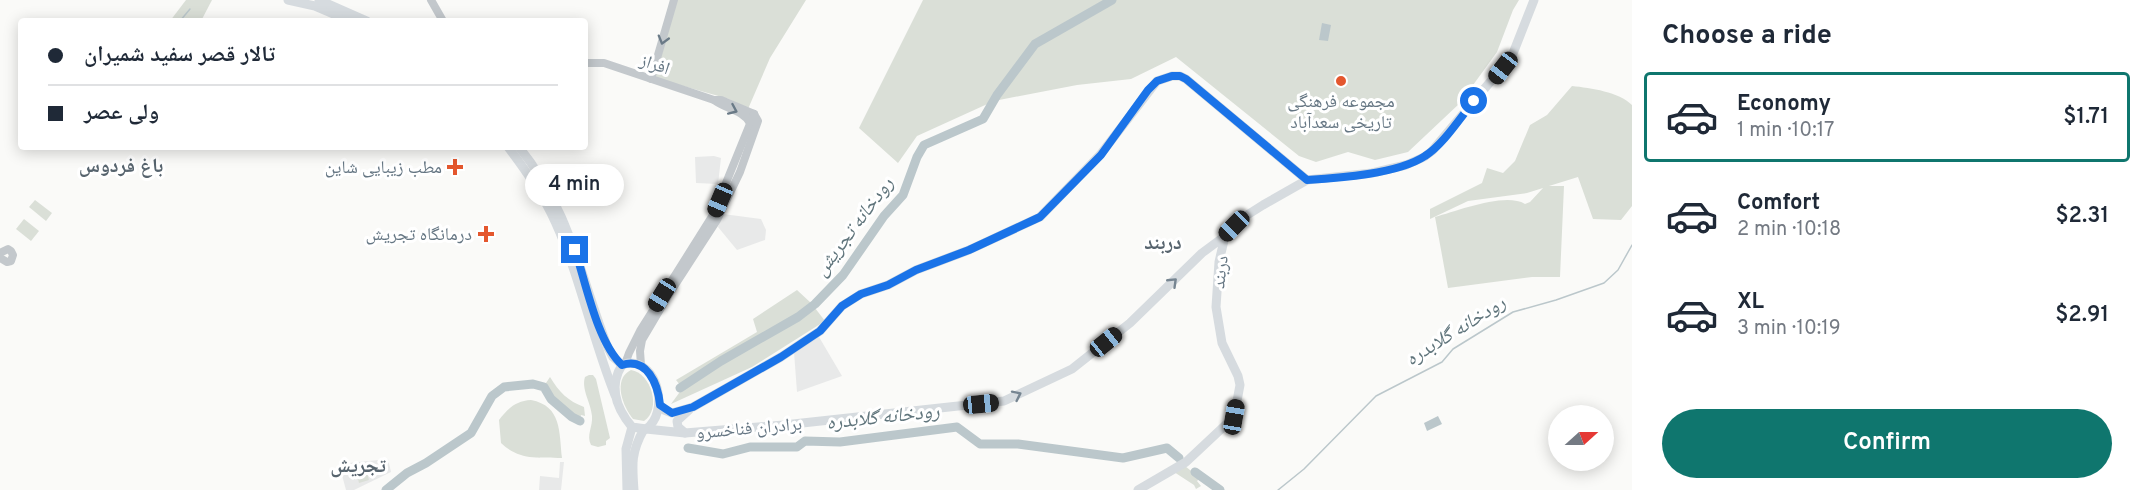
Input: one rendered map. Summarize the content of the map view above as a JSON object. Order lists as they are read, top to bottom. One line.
{"streets":{"main road":["دربند","برادران فناخسرو"],"street":["افراز"]},"crossings":[["دربند","برادران فناخسرو"]],"one_way":["برادران فناخسرو"],"districts":["باغ فردوس","دربند","تجریش"],"water":["رودخانه تجریش","رودخانه گلابدره"],"places":{"other":["مجموعه فرهنگی تاریخی سعدآباد"],"health":["مطب زیبایی شاین","درمانگاه تجریش"]},"north":"right","page":{"heading":"Choose a ride","banner":["تالار قصر سفید شمیران","ولی عصر"],"list":[{"name":"Economy","note":"1 min · 10:17","value":"$1.71"},{"name":"Comfort","note":"2 min · 10:18","value":"$2.31"},{"name":"XL","note":"3 min · 10:19","value":"$2.91"}],"bubble":"4 min","buttons":"Confirm"}}
